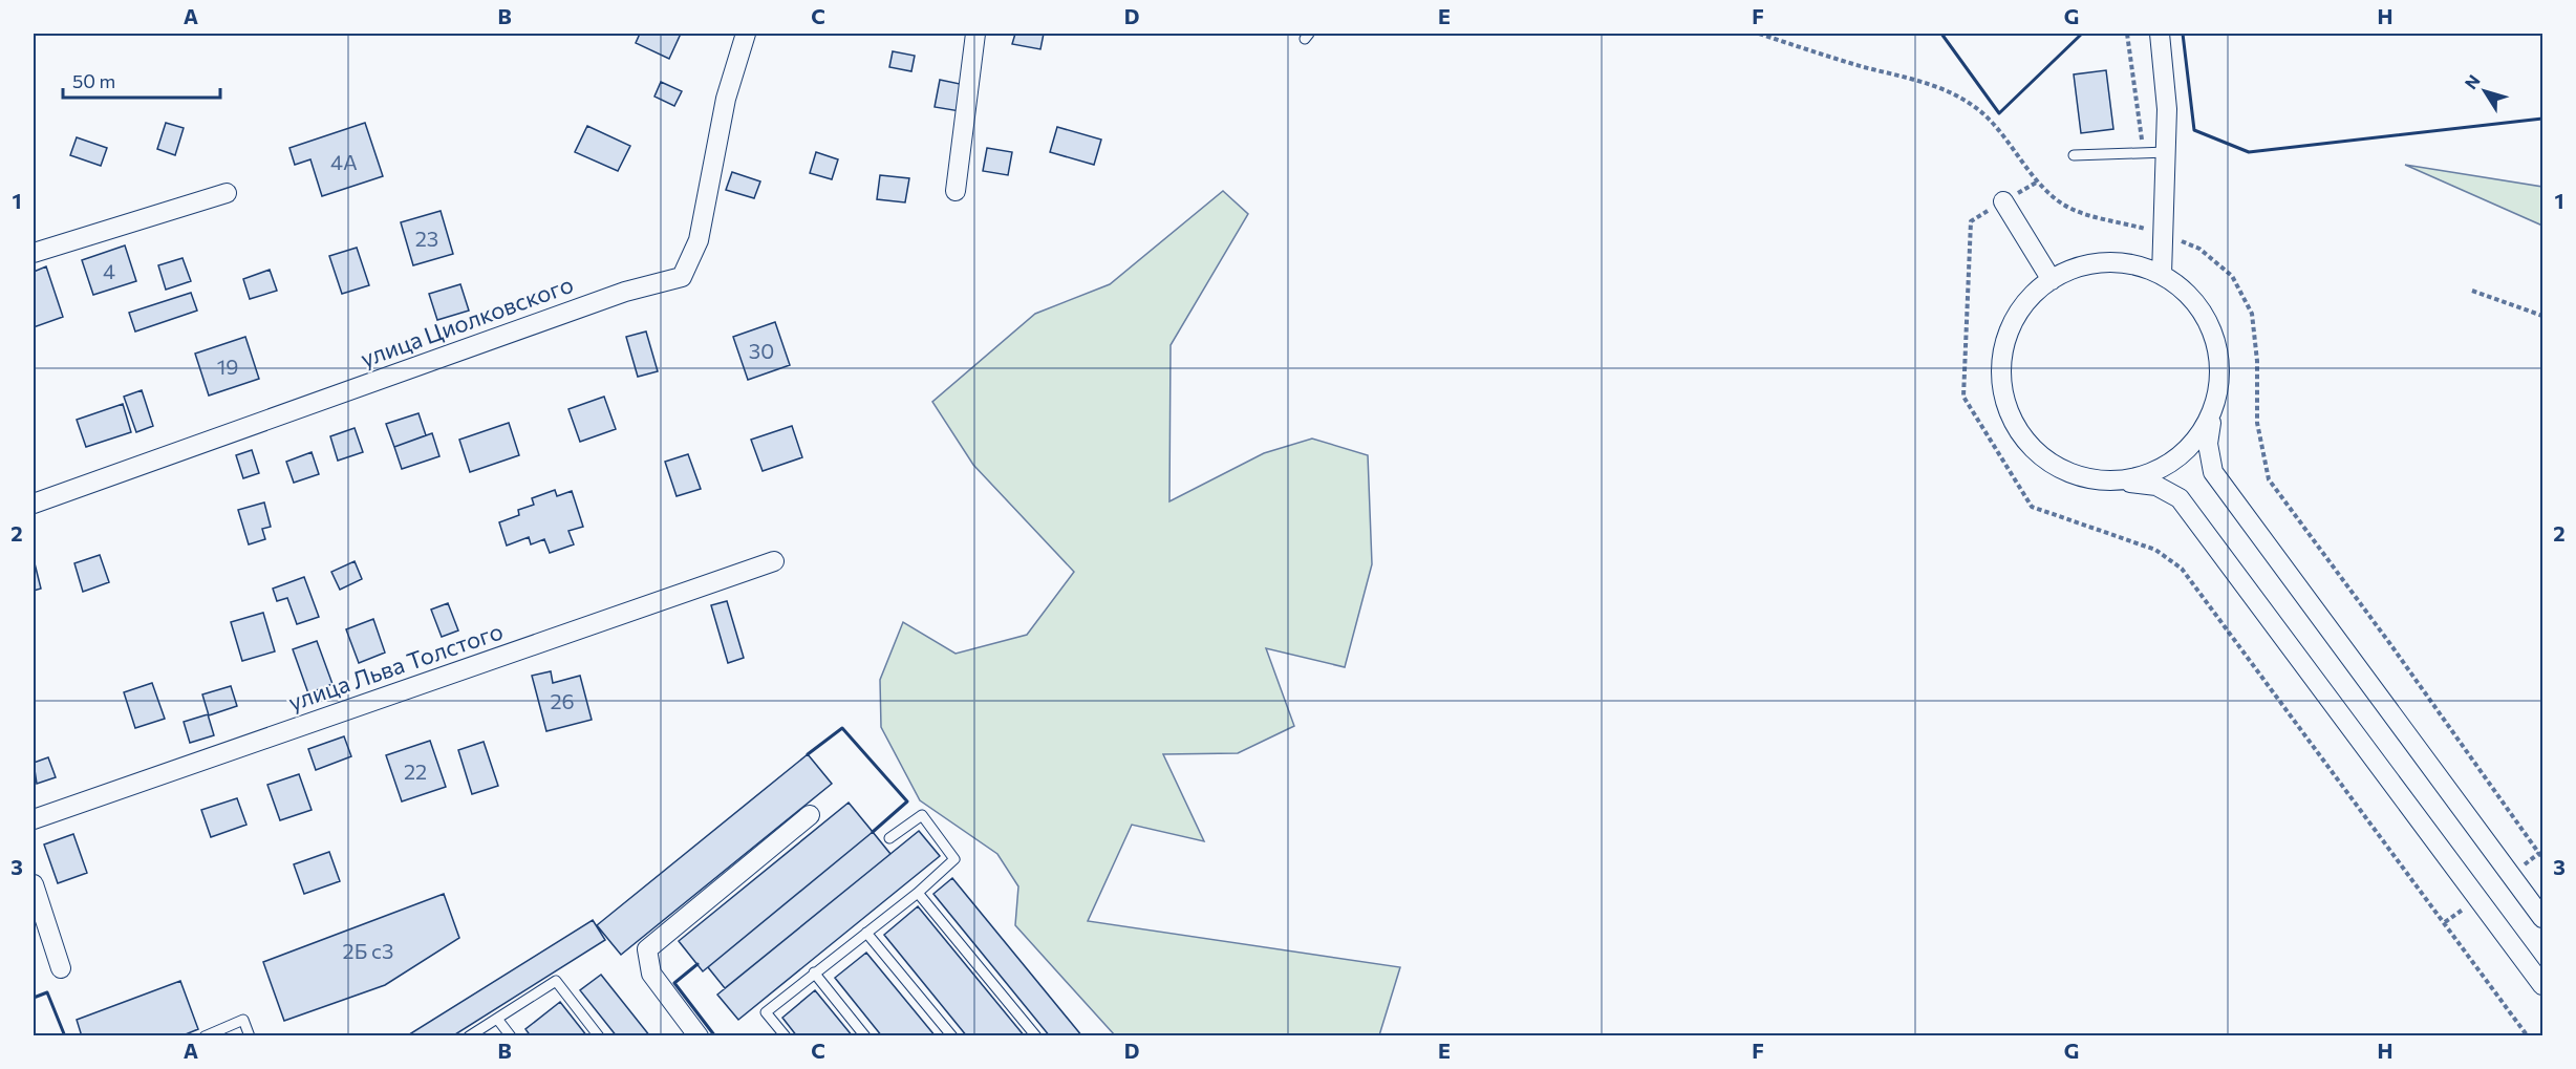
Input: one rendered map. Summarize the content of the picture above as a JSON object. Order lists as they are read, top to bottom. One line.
{"streets":{"street":["улица Циолковского","улица Льва Толстого"]},"house_numbers":["4А","23","4","30","19","26","22","2Б с3"],"scale_bar":"50 m","north":"top left","grid":{"columns":["A","B","C","D","E","F","G","H"],"rows":["1","2","3"]}}
